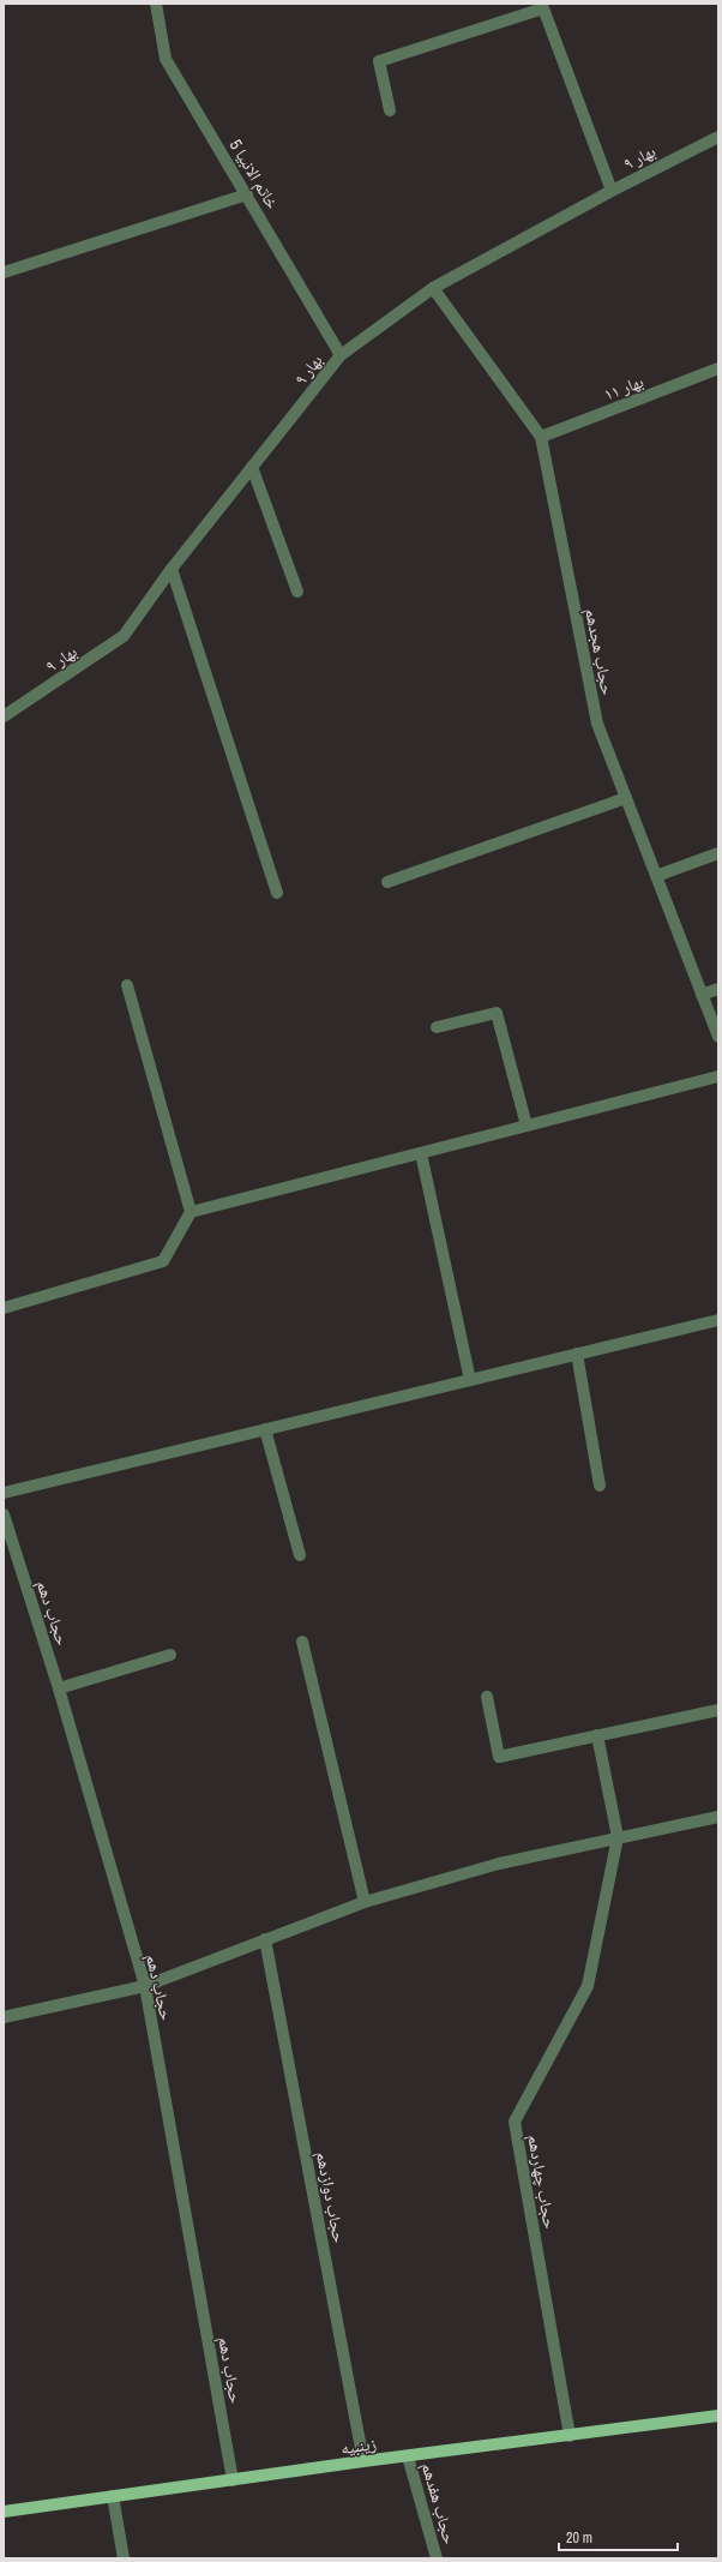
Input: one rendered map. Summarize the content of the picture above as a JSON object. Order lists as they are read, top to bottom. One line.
{"streets":{"main road":["زینبیه"],"street":["بهار ۹","خاتم الانبیا 5","بهار ۱۱","حجاب هجدهم","حجاب دهم","حجاب چهاردهم","حجاب دوازدهم","حجاب هفدهم"]},"crossings":[["بهار ۹","خاتم الانبیا 5"],["بهار ۹","حجاب هجدهم"],["بهار ۱۱","حجاب هجدهم"],["حجاب دهم","زینبیه"],["حجاب چهاردهم","زینبیه"],["حجاب دوازدهم","زینبیه"],["زینبیه","حجاب هفدهم"]],"scale_bar":"20 m"}
